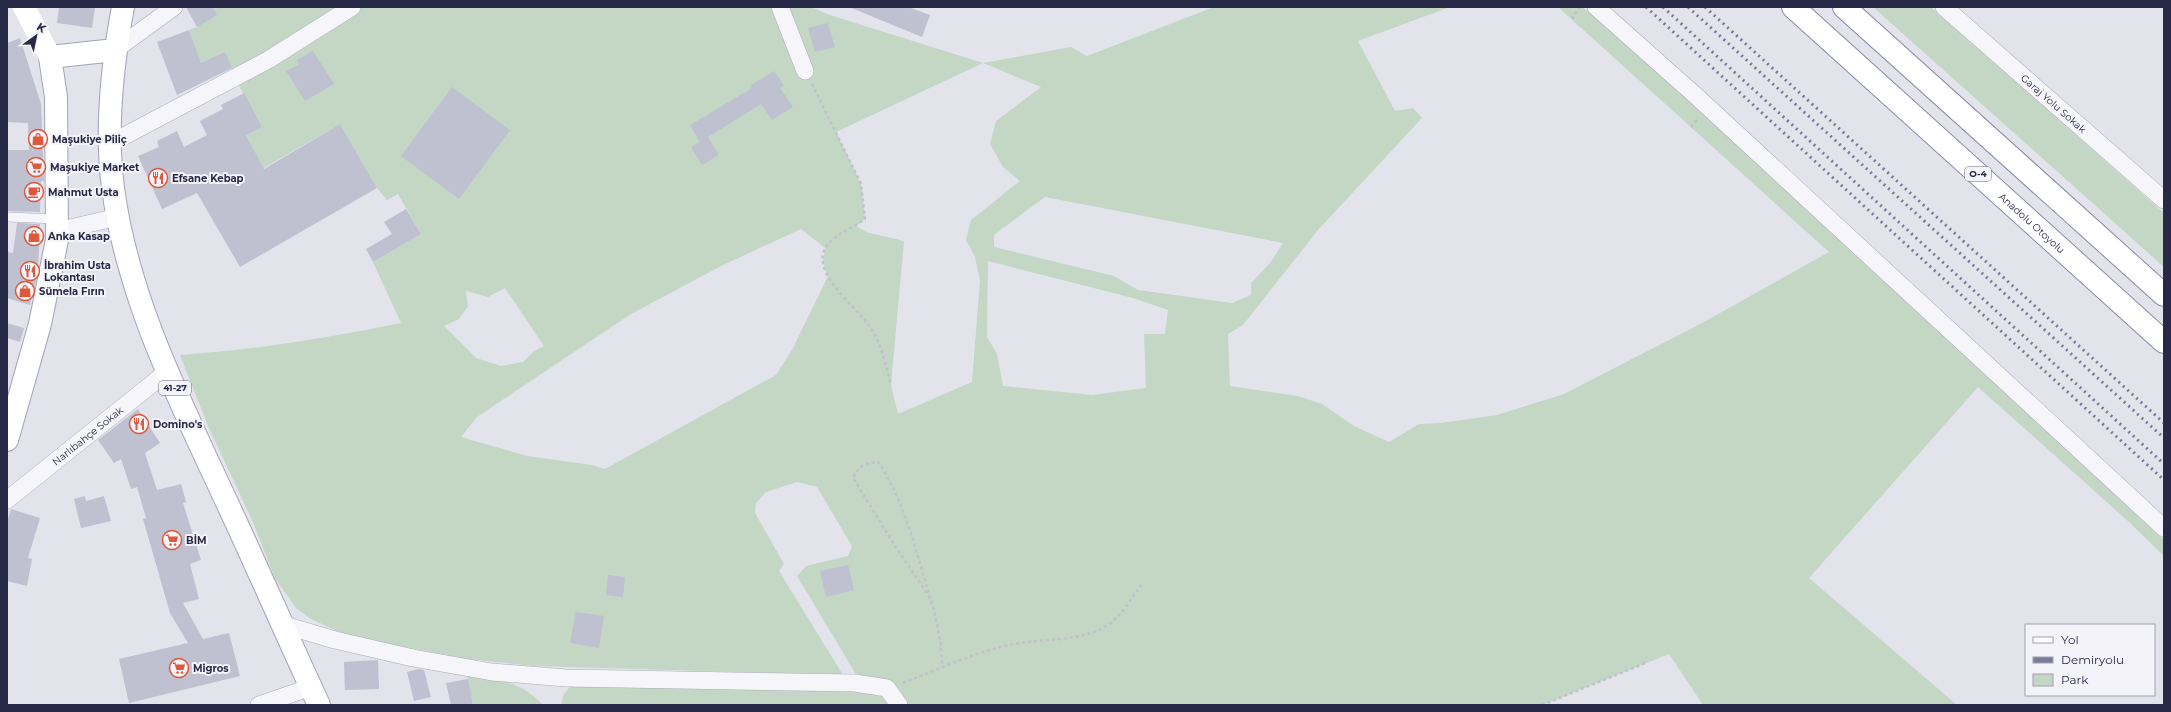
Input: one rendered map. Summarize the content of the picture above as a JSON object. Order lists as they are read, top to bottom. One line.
{"streets":{"main road":["O-4","Anadolu Otoyolu","41-27"],"street":["Garaj Yolu Sokak","Narlıbahçe Sokak"]},"crossings":[["41-27","Narlıbahçe Sokak"]],"places":{"shop":["Maşukiye Piliç","Anka Kasap","Sümela Fırın"],"supermarket":["Maşukiye Market","BİM","Migros"],"restaurant":["Efsane Kebap","İbrahim Usta Lokantası","Domino's"],"cafe":["Mahmut Usta"]},"legend":["Yol","Demiryolu","Park"],"north":"top right"}
